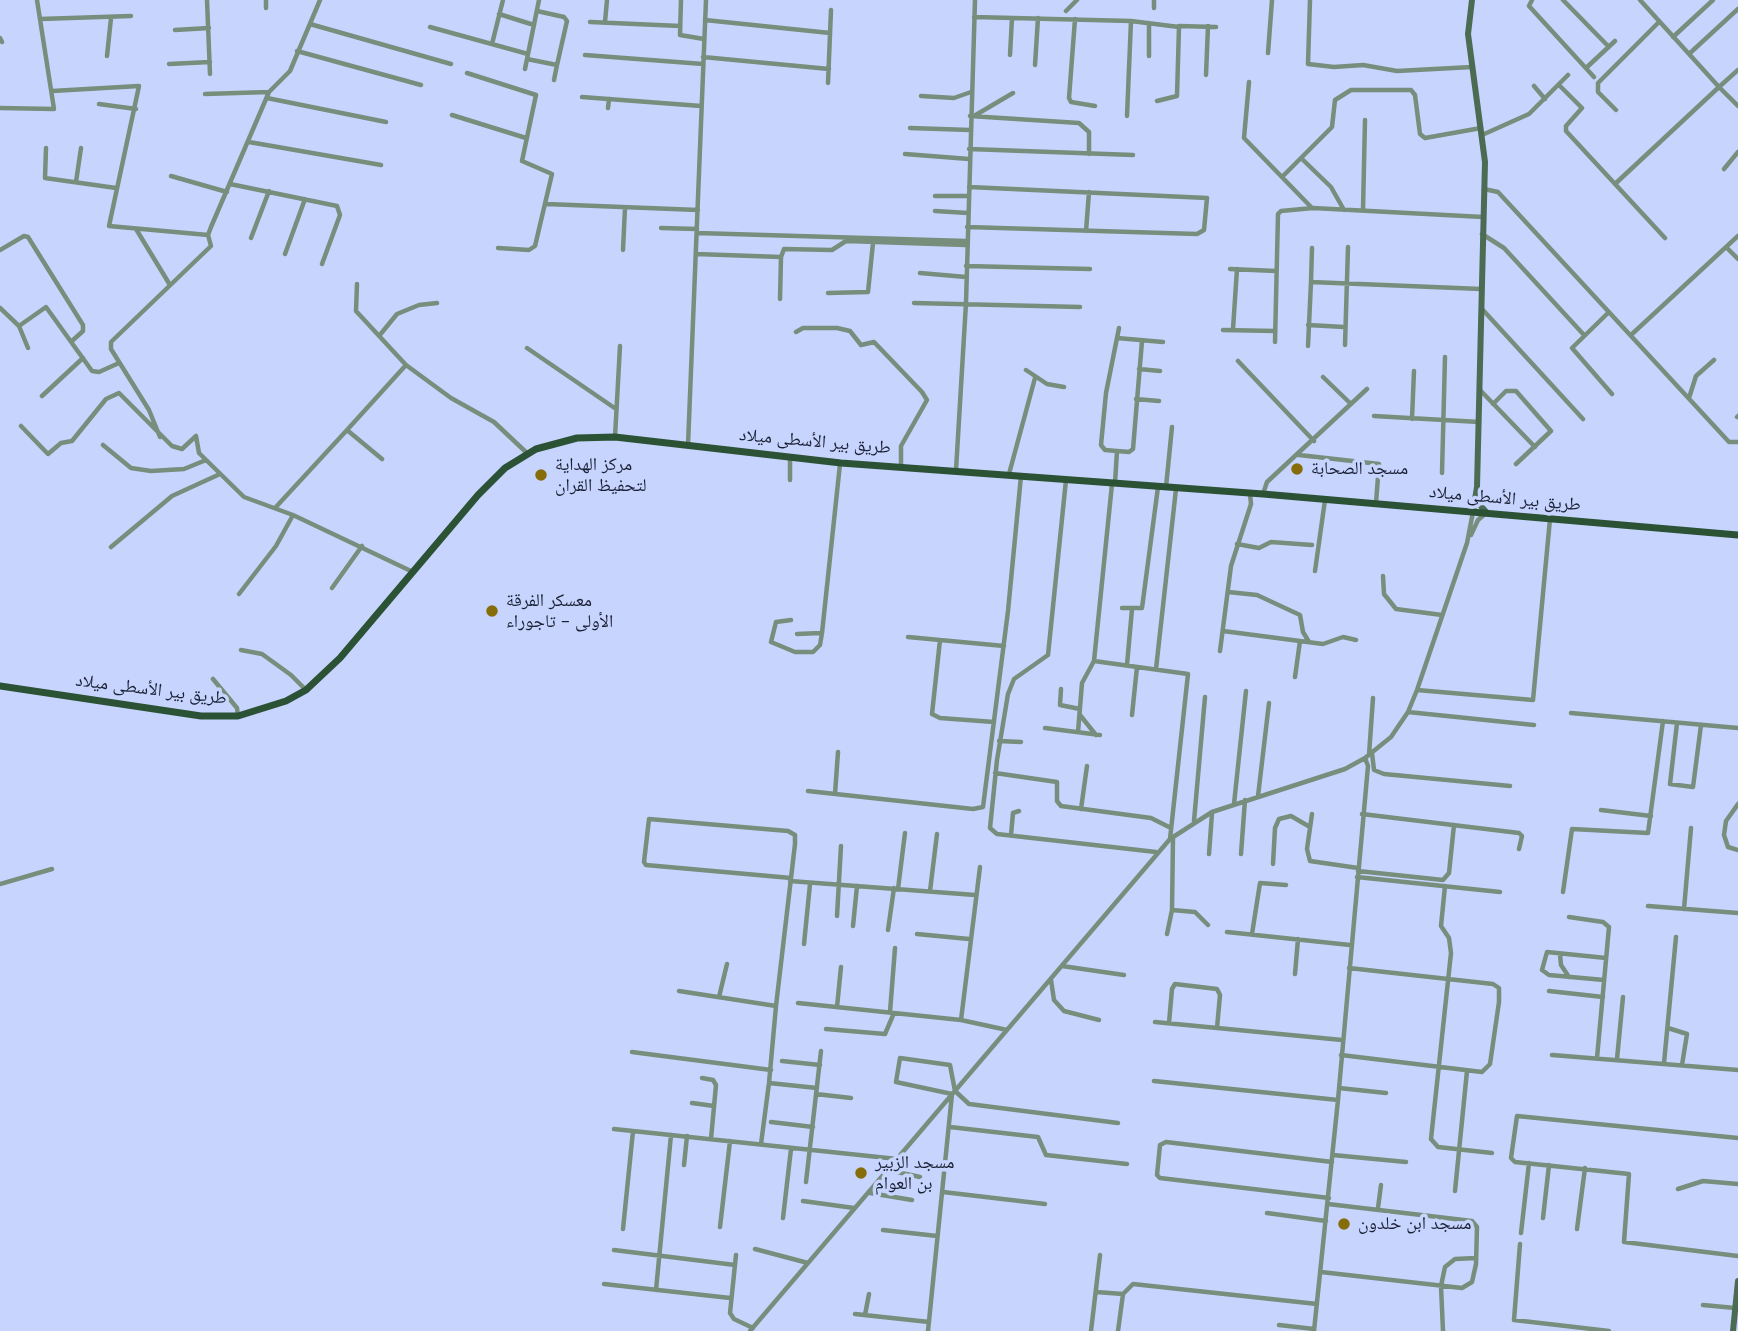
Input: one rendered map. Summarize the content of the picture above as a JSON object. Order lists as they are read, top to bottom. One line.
{"streets":{"main road":["طريق بير الأسطى ميلاد"]},"places":["مسجد الصحابة","مركز الهداية لتحفيظ القران","معسكر الفرقة الأولى - تاجوراء","مسجد الزبير بن العوام","مسجد ابن خلدون"]}
